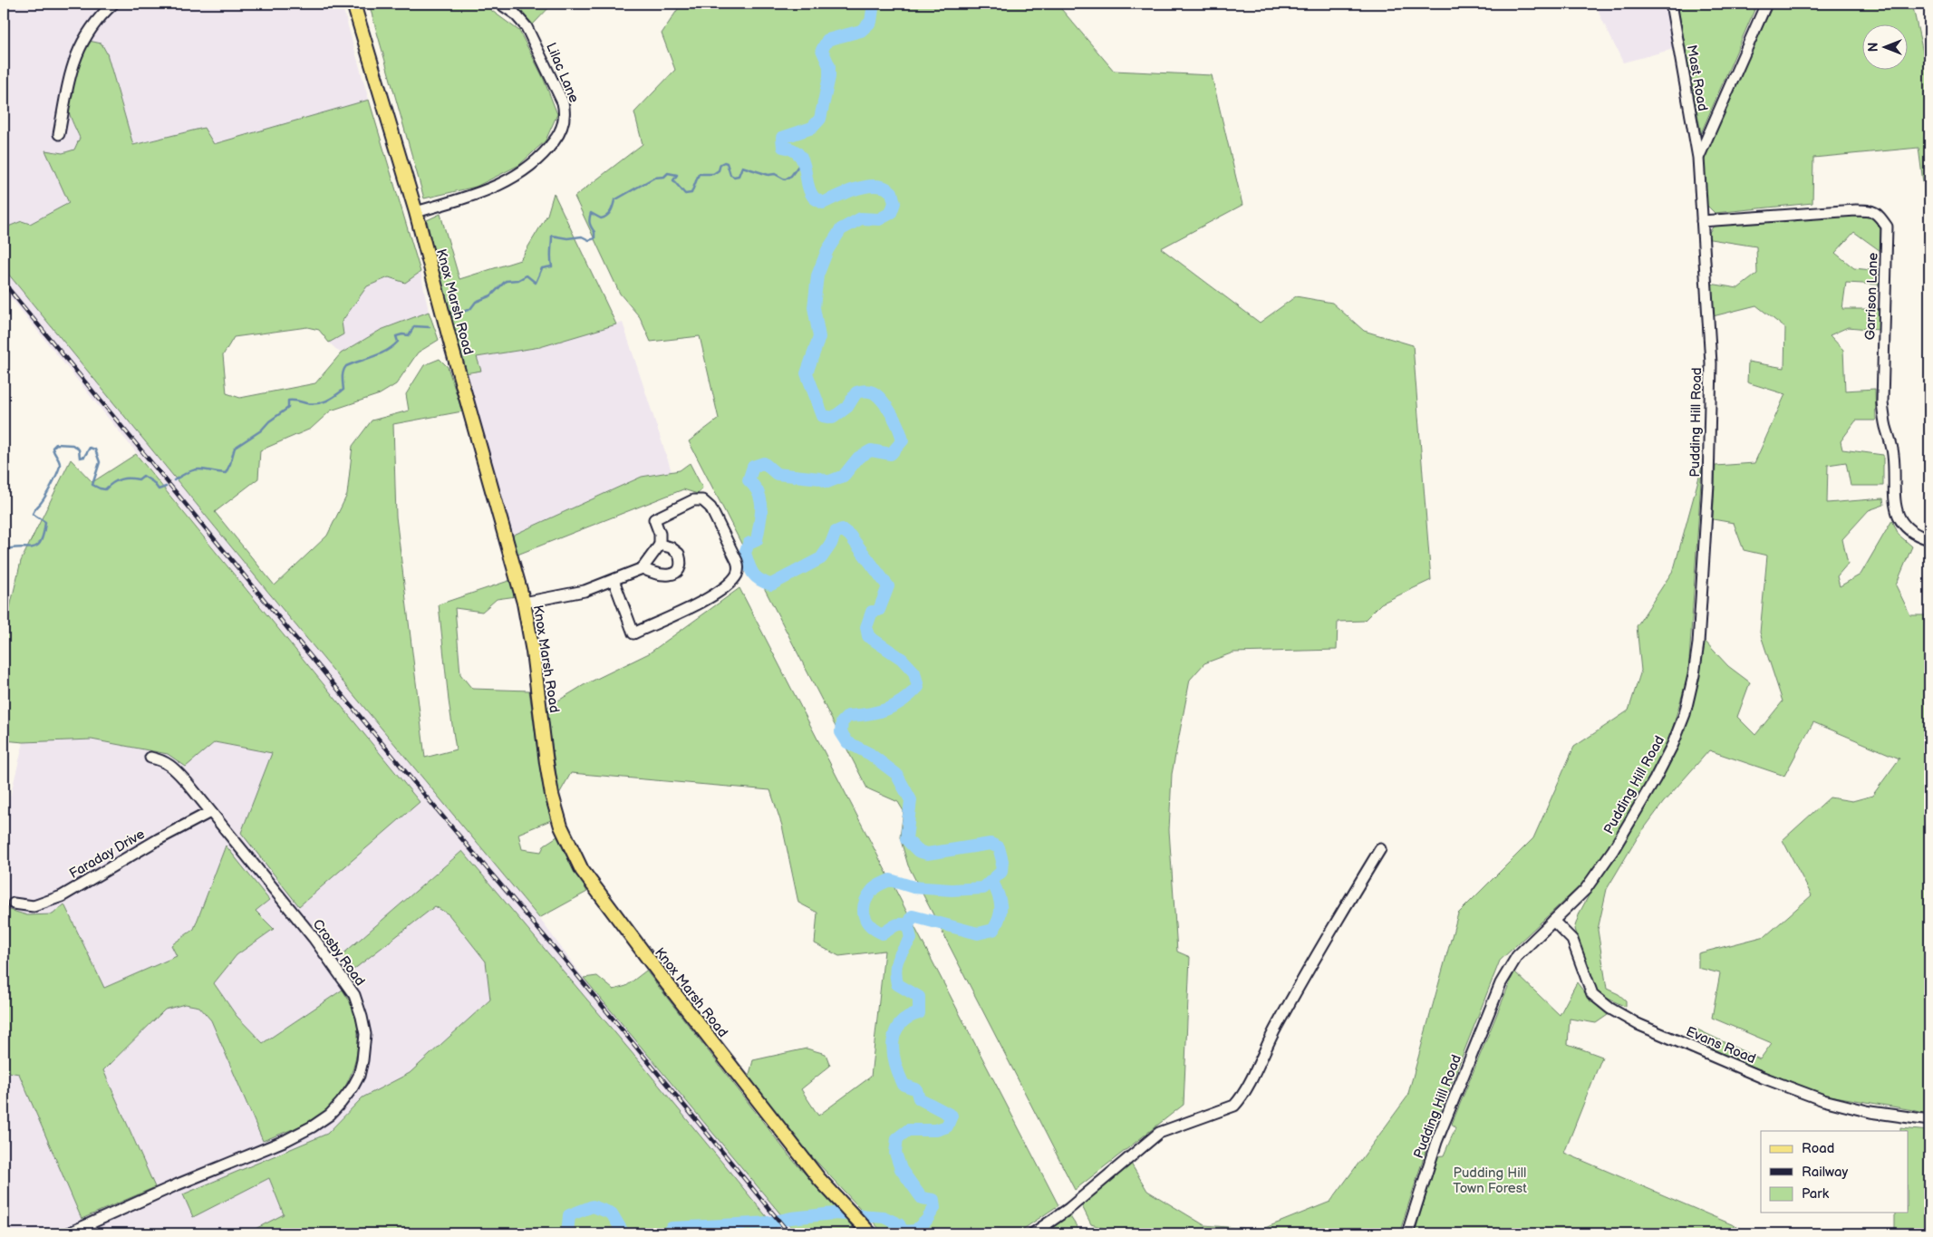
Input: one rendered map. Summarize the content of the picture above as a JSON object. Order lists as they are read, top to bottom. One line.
{"streets":{"main road":["Knox Marsh Road"],"street":["Lilac Lane","Mast Road","Garrison Lane","Pudding Hill Road","Faraday Drive","Crosby Road","Evans Road"]},"crossings":[["Lilac Lane","Knox Marsh Road"],["Mast Road","Pudding Hill Road"],["Garrison Lane","Pudding Hill Road"],["Pudding Hill Road","Evans Road"],["Faraday Drive","Crosby Road"]],"parks":["Pudding Hill Town Forest"],"legend":["Road","Railway","Park"],"north":"left"}
